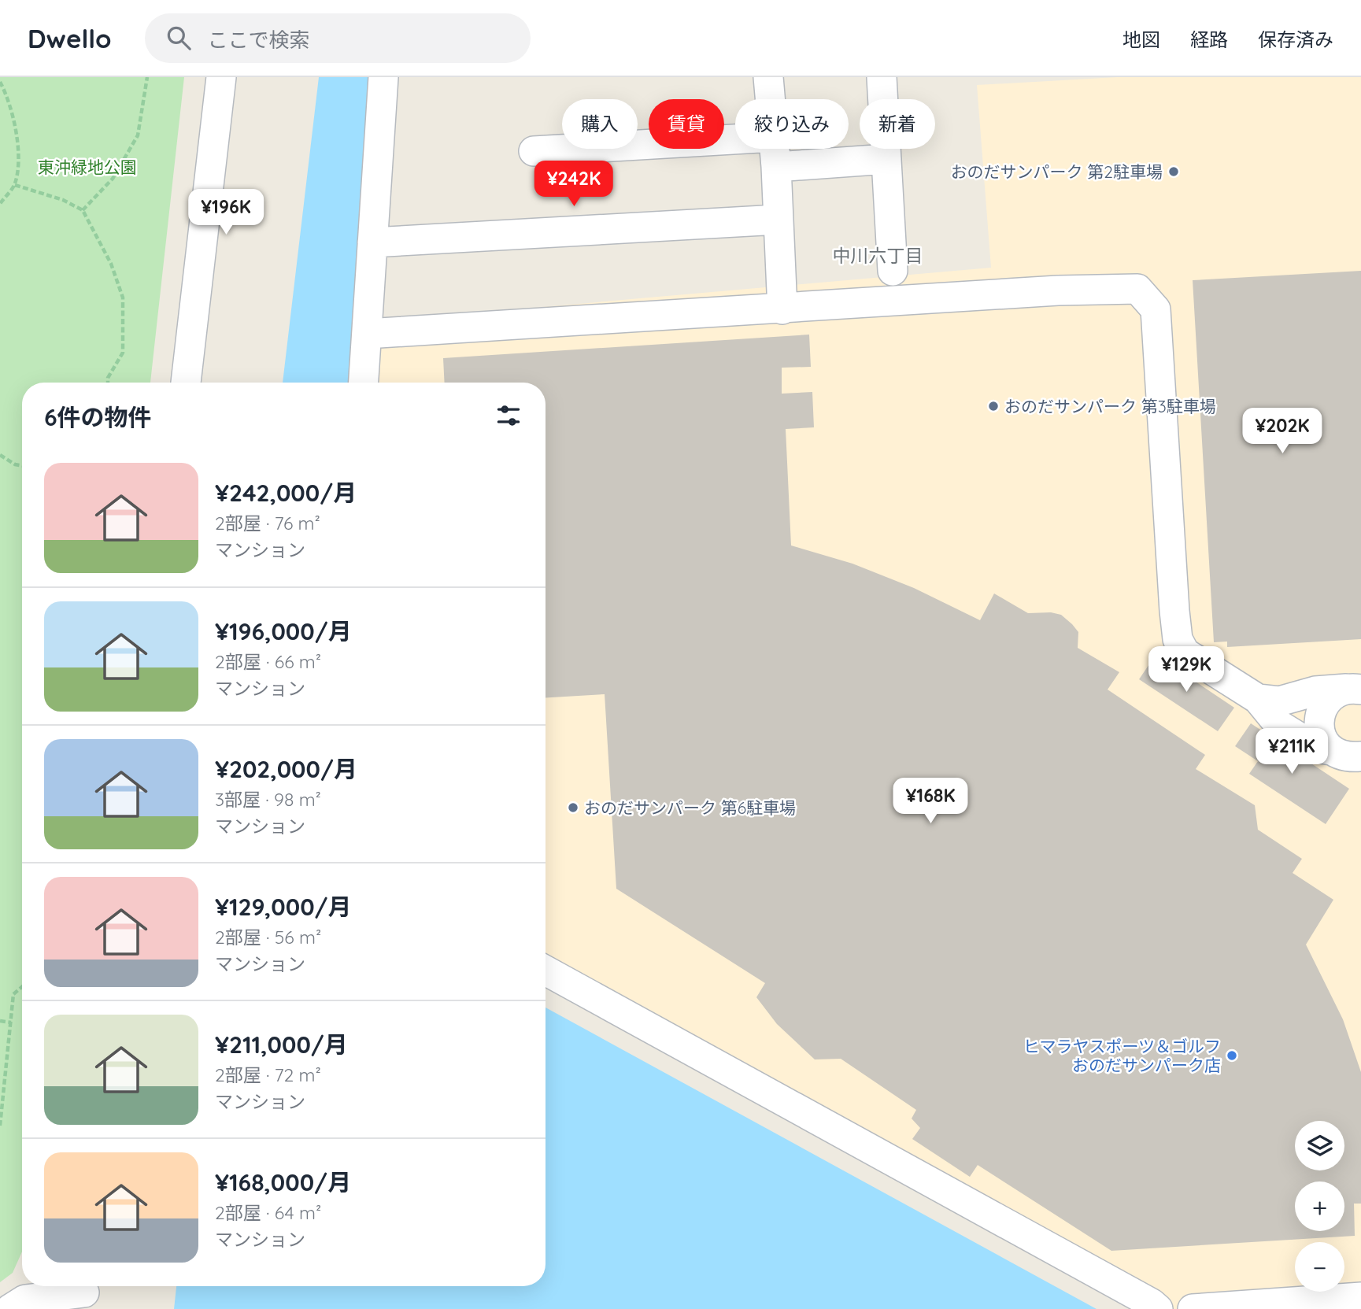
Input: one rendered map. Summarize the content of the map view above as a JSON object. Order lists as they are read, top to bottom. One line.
{"districts":["中川六丁目"],"parks":["東沖緑地公園"],"places":["おのだサンパーク 第2駐車場","おのだサンパーク 第3駐車場","おのだサンパーク 第6駐車場","ヒマラヤスポーツ＆ゴルフ おのだサンパーク店"],"page":{"header":"Dwello","search":"ここで検索","nav":["地図","経路","保存済み"],"chip":["購入","賃貸","絞り込み","新着"],"price":["¥242K","¥196K","¥202K","¥129K","¥211K","¥168K"],"heading":"6件の物件","list":[{"name":"¥242,000/月","note":"2部屋 · 76 m² · マンション"},{"name":"¥196,000/月","note":"2部屋 · 66 m² · マンション"},{"name":"¥202,000/月","note":"3部屋 · 98 m² · マンション"},{"name":"¥129,000/月","note":"2部屋 · 56 m² · マンション"},{"name":"¥211,000/月","note":"2部屋 · 72 m² · マンション"},{"name":"¥168,000/月","note":"2部屋 · 64 m² · マンション"}],"map_buttons":["+","−"]}}
